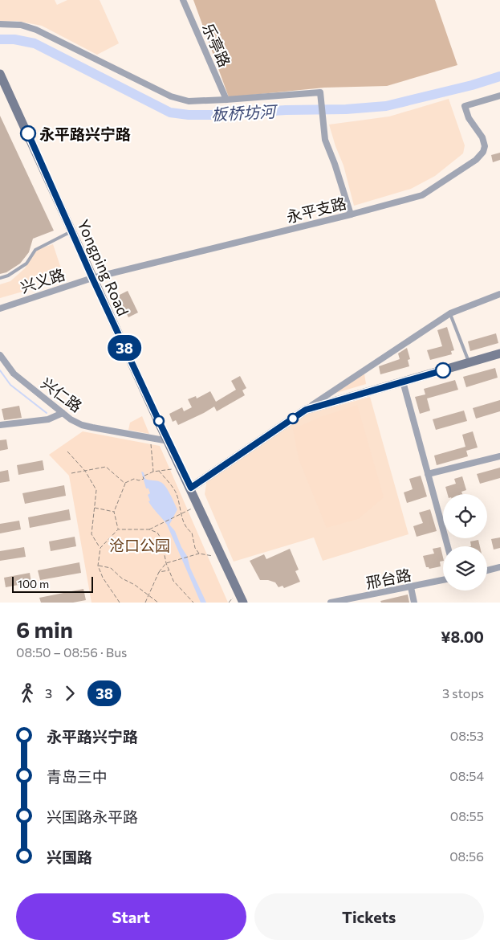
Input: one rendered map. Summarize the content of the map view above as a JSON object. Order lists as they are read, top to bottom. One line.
{"streets":{"main road":["Yongping Road"],"street":["乐亭路","永平支路","兴义路","兴仁路","邢台路"]},"crossings":[["永平支路","Yongping Road"],["永平支路","兴义路"],["Yongping Road","兴义路"],["Yongping Road","兴仁路"]],"water":["板桥坊河"],"parks":["沧口公园"],"places":["永平路兴宁路"],"lines":["bus line 38"],"scale_bar":"100 m","page":{"on_map":"38","scale":"100 m","heading":["6 min","08:50 – 08:56 · Bus","¥8.00"],"legs":["3","38","3 stops"],"list":[{"name":"永平路兴宁路","value":"08:53"},{"name":"青岛三中","value":"08:54"},{"name":"兴国路永平路","value":"08:55"},{"name":"兴国路","value":"08:56"}],"buttons":["Start","Tickets"]}}
